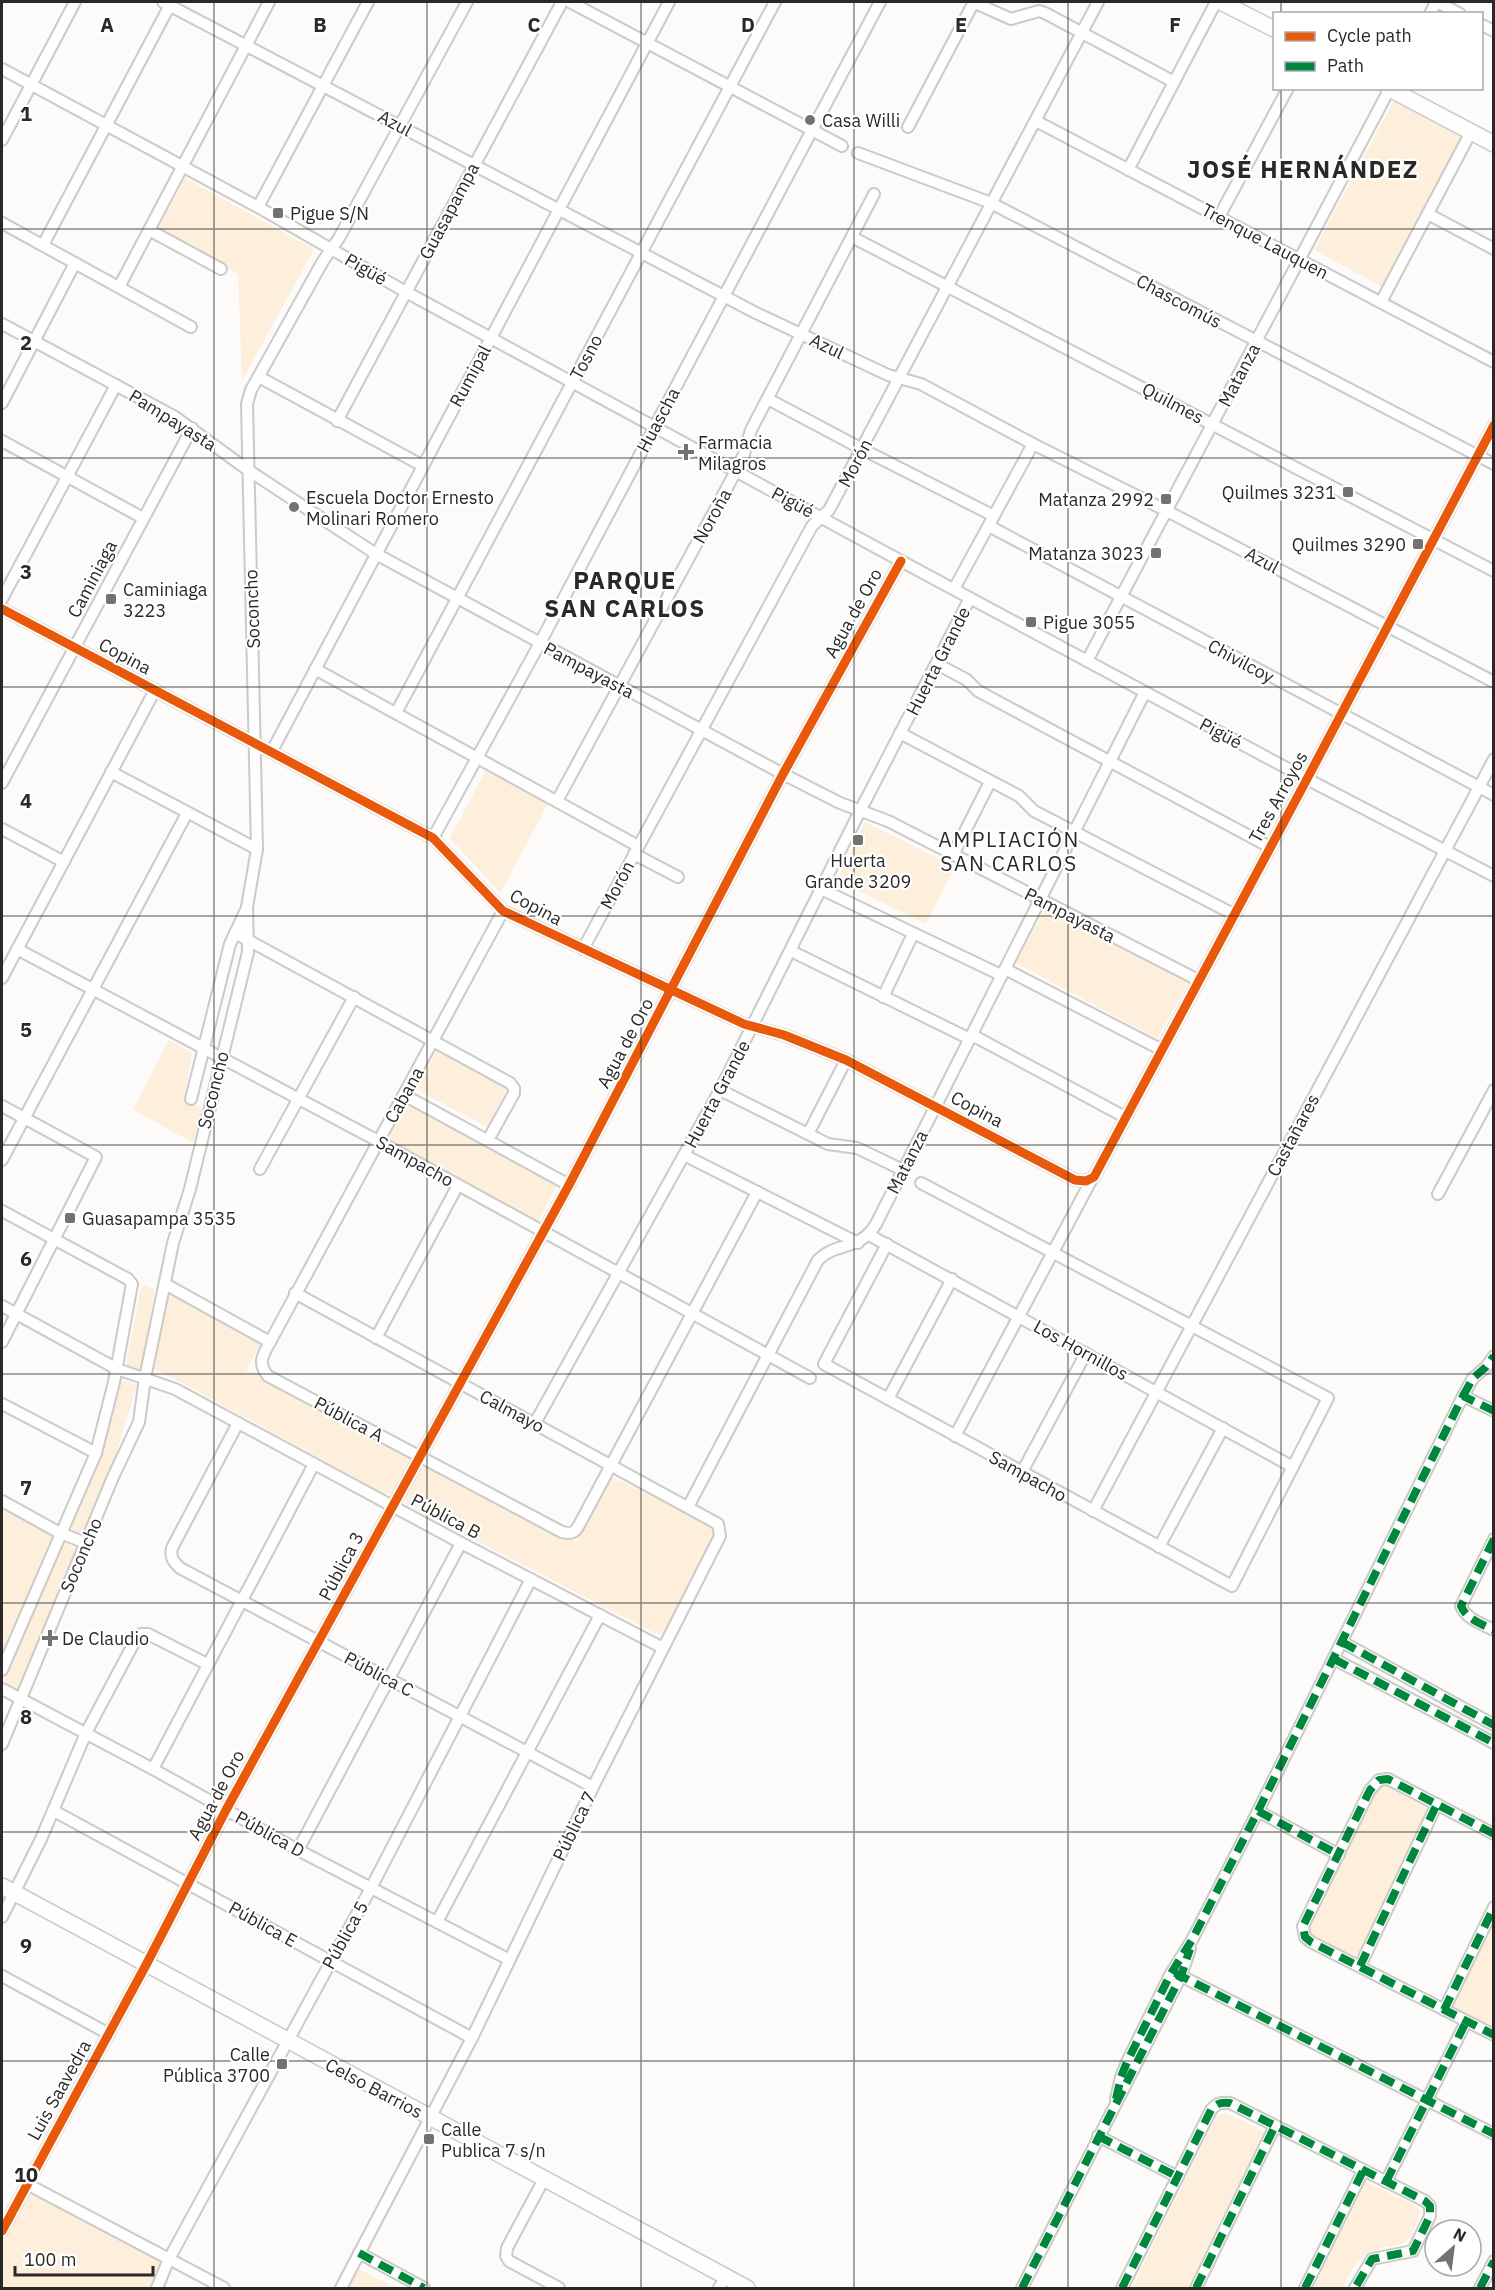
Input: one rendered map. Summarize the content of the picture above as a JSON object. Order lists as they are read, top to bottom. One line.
{"streets":{"main road":["Celso Barrios"],"street":["Azul","Guasapampa","Trenque Lauquen","Pigüé","Chascomús","Tosno","Matanza","Rumipal","Quilmes","Pampayasta","Huascha","Morón","Noroña","Caminiaga","Soconcho","Agua de Oro","Copina","Huerta Grande","Chivilcoy","Tres Arroyos","Cabana","Castañares","Sampacho","Los Hornillos","Calmayo","Pública A","Pública B","Pública 3","Pública C","Pública 7","Pública D","Pública E","Pública 5","Luis Saavedra"]},"crossings":[["Azul","Guasapampa"],["Azul","Tosno"],["Azul","Matanza"],["Azul","Rumipal"],["Azul","Huascha"],["Azul","Morón"],["Azul","Noroña"],["Azul","Tres Arroyos"],["Guasapampa","Pigüé"],["Trenque Lauquen","Matanza"],["Trenque Lauquen","Morón"],["Pigüé","Tosno"],["Pigüé","Matanza"],["Pigüé","Rumipal"],["Pigüé","Huascha"],["Pigüé","Morón"],["Pigüé","Noroña"],["Pigüé","Agua de Oro"],["Pigüé","Huerta Grande"],["Pigüé","Tres Arroyos"],["Pigüé","Castañares"],["Chascomús","Matanza"],["Chascomús","Morón"],["Chascomús","Tres Arroyos"],["Tosno","Pampayasta"],["Matanza","Quilmes"],["Matanza","Pampayasta"],["Matanza","Copina"],["Matanza","Chivilcoy"],["Matanza","Sampacho"],["Matanza","Los Hornillos"],["Matanza","Calmayo"],["Rumipal","Pampayasta"],["Rumipal","Copina"],["Quilmes","Morón"],["Quilmes","Noroña"],["Quilmes","Tres Arroyos"],["Pampayasta","Huascha"],["Pampayasta","Morón"],["Pampayasta","Noroña"],["Pampayasta","Caminiaga"],["Pampayasta","Soconcho"],["Pampayasta","Agua de Oro"],["Pampayasta","Huerta Grande"],["Pampayasta","Tres Arroyos"],["Huascha","Copina"],["Morón","Copina"],["Caminiaga","Copina"],["Soconcho","Copina"],["Soconcho","Sampacho"],["Soconcho","Pública B"],["Soconcho","Pública D"],["Agua de Oro","Copina"],["Agua de Oro","Sampacho"],["Agua de Oro","Calmayo"],["Agua de Oro","Pública A"],["Agua de Oro","Pública B"],["Agua de Oro","Pública 3"],["Agua de Oro","Pública C"],["Agua de Oro","Pública D"],["Agua de Oro","Pública E"],["Agua de Oro","Celso Barrios"],["Agua de Oro","Luis Saavedra"],["Copina","Huerta Grande"],["Copina","Tres Arroyos"],["Copina","Cabana"],["Huerta Grande","Sampacho"],["Huerta Grande","Calmayo"],["Chivilcoy","Tres Arroyos"],["Chivilcoy","Castañares"],["Tres Arroyos","Sampacho"],["Tres Arroyos","Los Hornillos"],["Cabana","Sampacho"],["Cabana","Calmayo"],["Cabana","Pública A"],["Castañares","Sampacho"],["Castañares","Los Hornillos"],["Sampacho","Los Hornillos"],["Calmayo","Pública A"],["Calmayo","Pública 7"],["Pública B","Pública 3"],["Pública B","Pública C"],["Pública B","Pública 7"],["Pública B","Pública 5"],["Pública 3","Pública C"],["Pública C","Pública 7"],["Pública C","Pública 5"],["Pública 7","Pública D"],["Pública 7","Pública E"],["Pública 7","Celso Barrios"],["Pública D","Pública 5"],["Pública E","Pública 5"],["Pública 5","Celso Barrios"],["Celso Barrios","Luis Saavedra"]],"districts":["JOSÉ HERNÁNDEZ","PARQUE SAN CARLOS","AMPLIACIÓN SAN CARLOS"],"places":{"other":["Casa Willi","Escuela Doctor Ernesto Molinari Romero"],"transit":["Pigue S/N","Quilmes 3231","Matanza 2992","Quilmes 3290","Matanza 3023","Caminiaga 3223","Pigue 3055","Huerta Grande 3209","Guasapampa 3535","Calle Pública 3700","Calle Publica 7 s/n"],"health":["Farmacia Milagros","De Claudio"]},"legend":["Cycle path","Path"],"scale_bar":"100 m","north":"top right","grid":{"columns":["A","B","C","D","E","F"],"rows":["1","2","3","4","5","6","7","8","9","10"]}}
